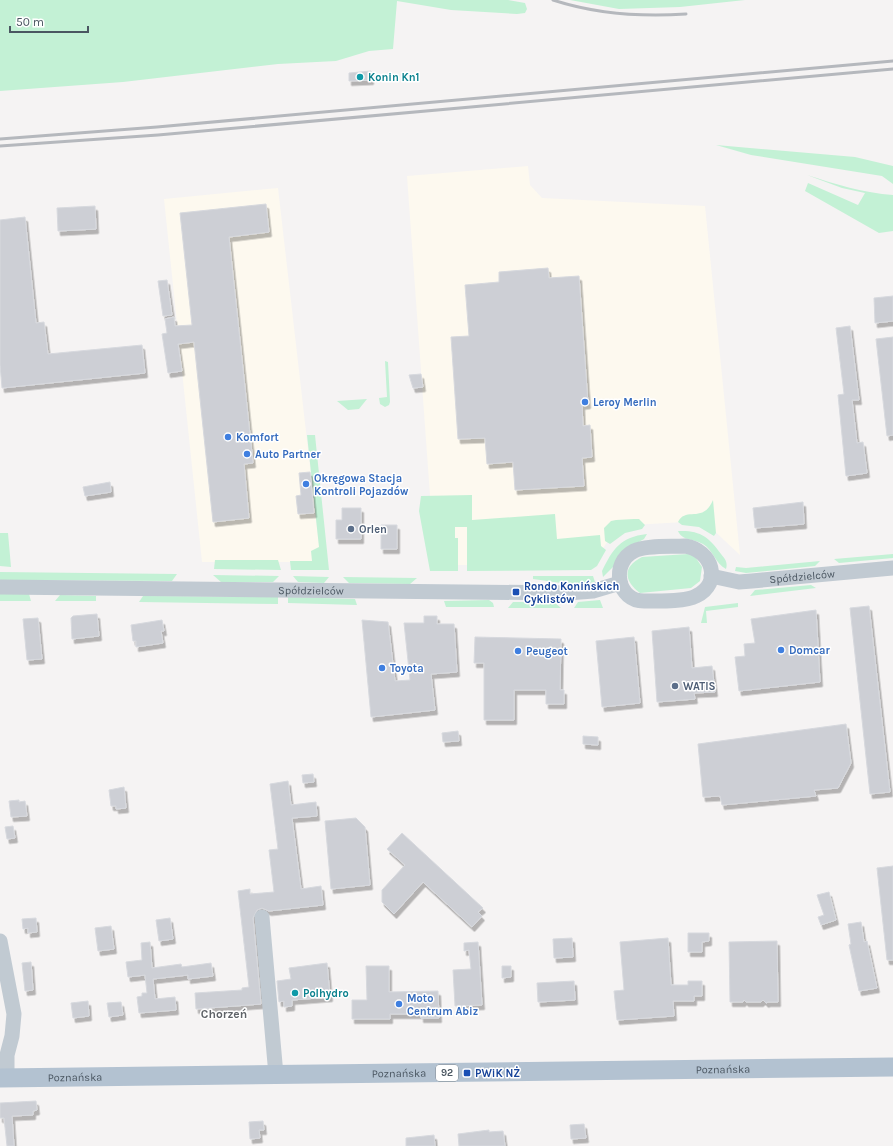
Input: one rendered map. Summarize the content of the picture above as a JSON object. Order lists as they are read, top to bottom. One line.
{"streets":{"main road":["Poznańska","92"],"street":["Spółdzielców"]},"districts":["Chorzeń"],"places":{"other":["Konin Kn1","Leroy Merlin","Komfort","Auto Partner","Okręgowa Stacja Kontroli Pojazdów","Orlen","Domcar","Peugeot","Toyota","WATIS","Polhydro","Moto Centrum Abiz"],"transit":["Rondo Konińskich Cyklistów","PWiK NŻ"]},"scale_bar":"50 m"}
